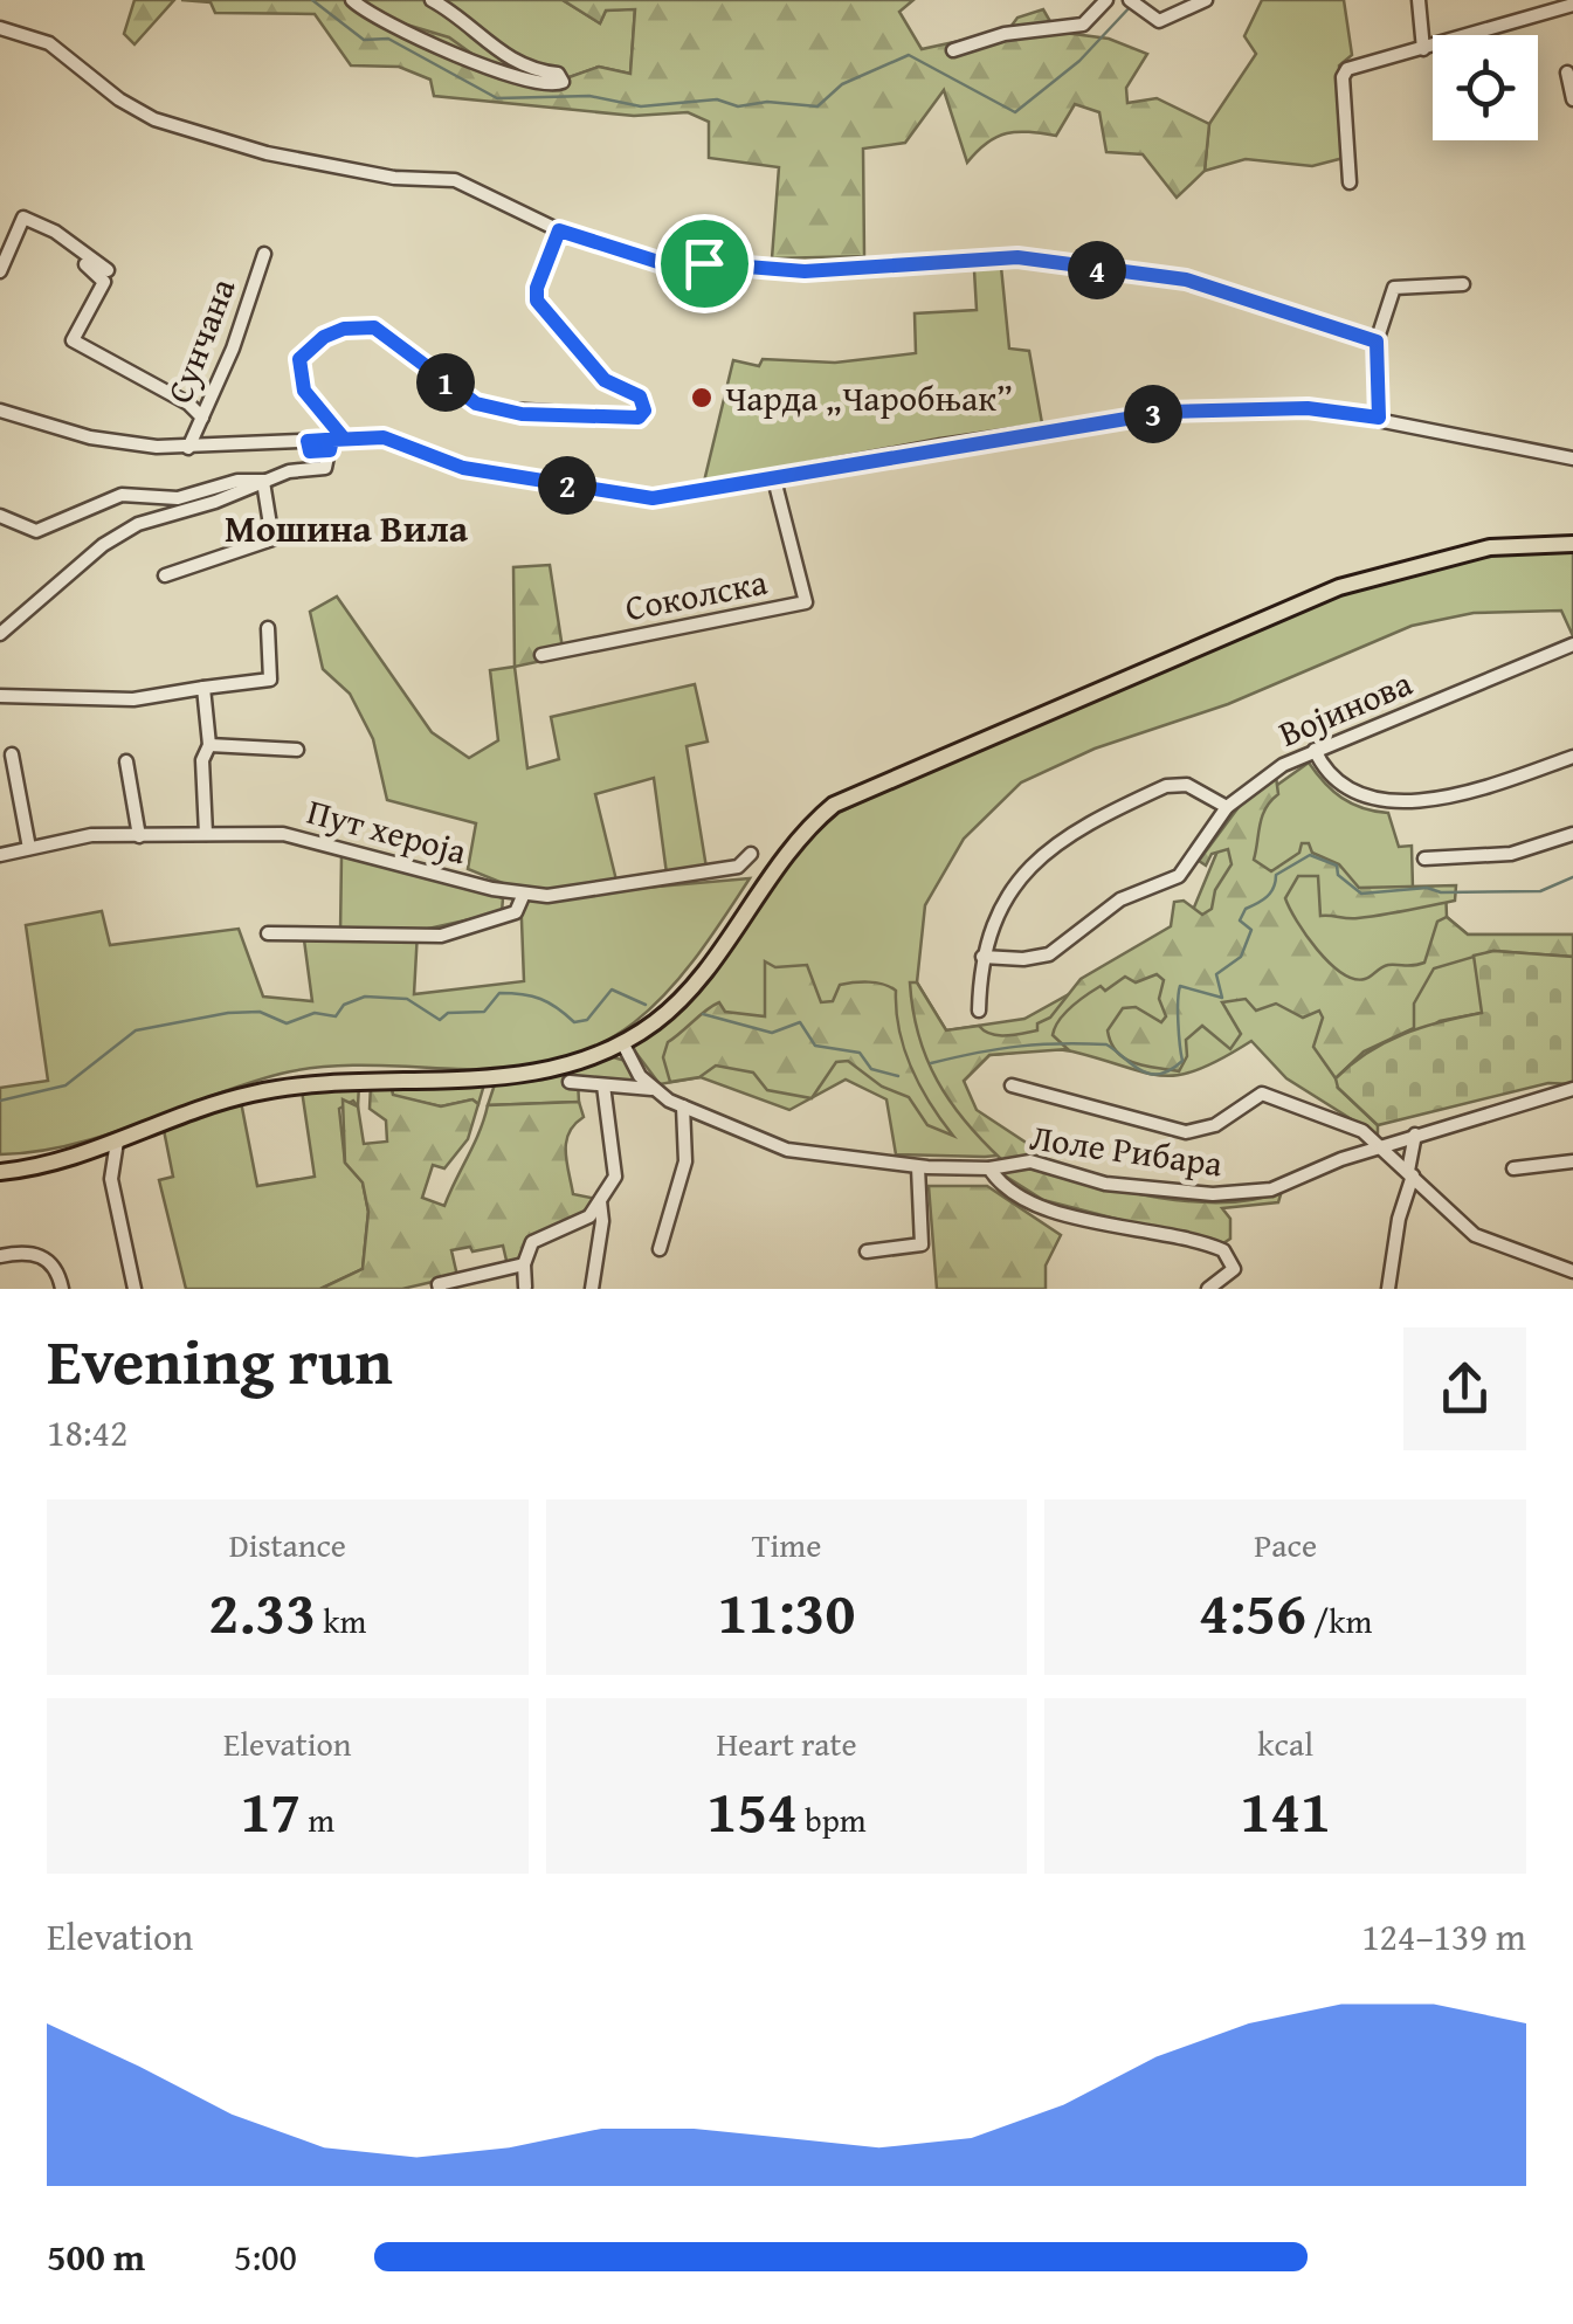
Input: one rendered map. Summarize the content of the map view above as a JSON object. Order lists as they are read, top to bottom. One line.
{"streets":{"street":["Сунчана","Соколска","Војинова","Пут хероја","Лоле Рибара"]},"districts":["Мошина Вила"],"places":["Чарда „Чаробњак”"],"page":{"pins":["4","1","3","2"],"heading":["Evening run","18:42"],"stats":[["Distance","2.33 km"],["Time","11:30"],["Pace","4:56 /km"],["Elevation","17 m"],["Heart rate","154 bpm"],["kcal","141"]],"chart":["Elevation","124–139 m"],"list":[{"name":"500 m","note":"5:00"}]}}
